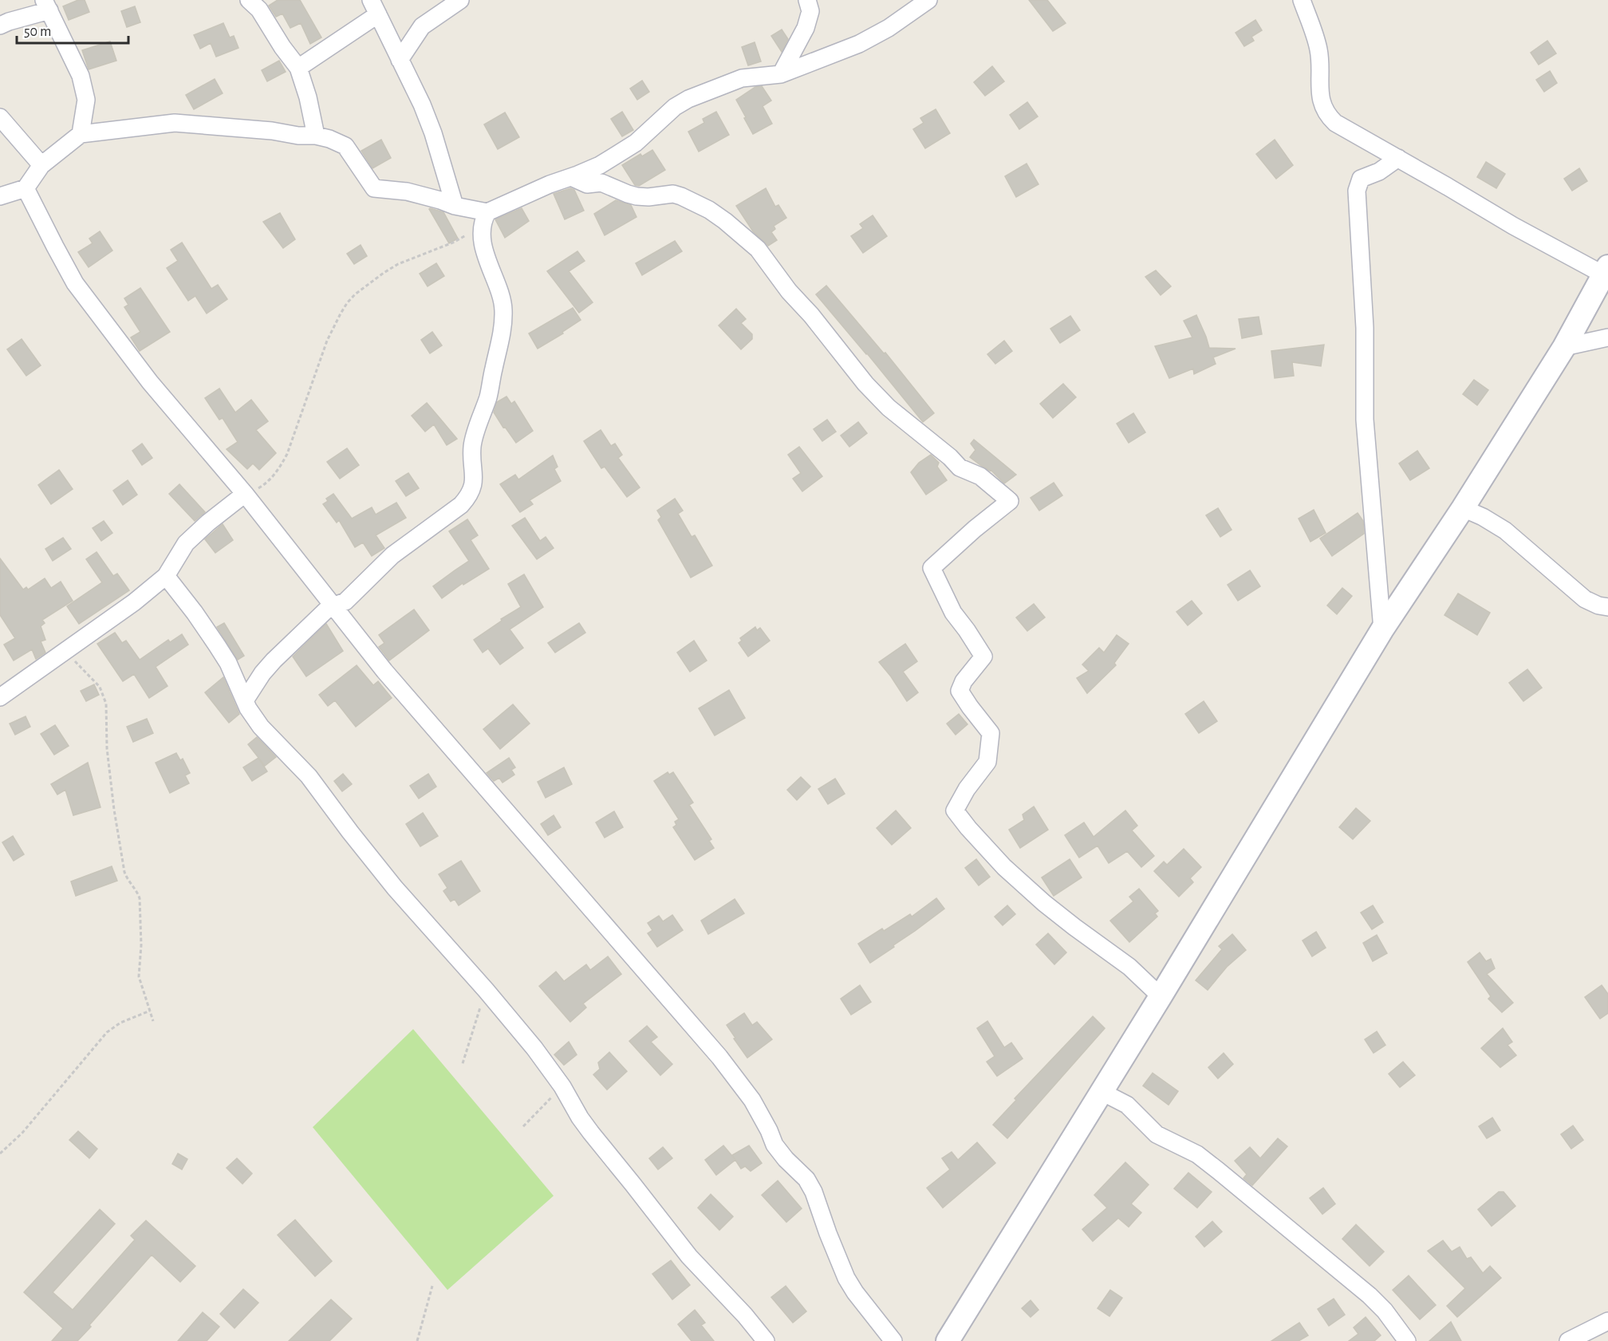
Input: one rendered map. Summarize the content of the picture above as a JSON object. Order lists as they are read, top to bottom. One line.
{"scale_bar":"50 m"}
